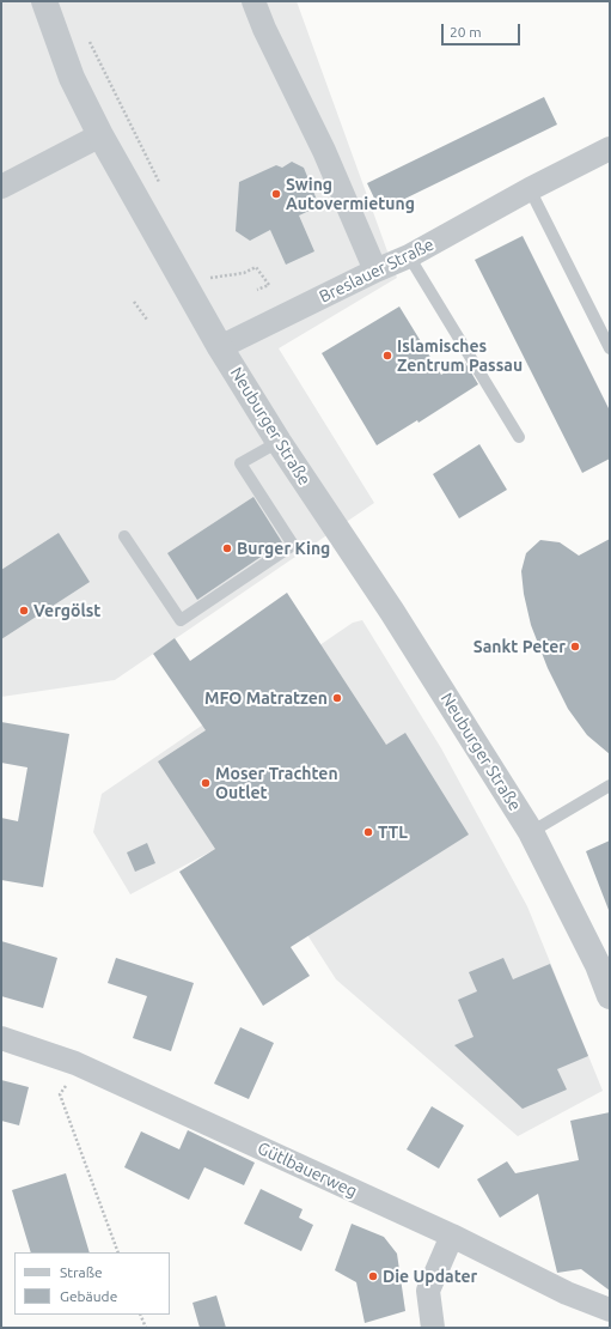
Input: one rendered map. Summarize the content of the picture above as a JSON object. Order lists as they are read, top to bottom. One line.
{"streets":{"street":["Breslauer Straße","Neuburger Straße","Gütlbauerweg"]},"crossings":[["Breslauer Straße","Neuburger Straße"]],"places":["Swing Autovermietung","Islamisches Zentrum Passau","Burger King","Vergölst","Sankt Peter","MFO Matratzen","Moser Trachten Outlet","TTL","Die Updater"],"legend":["Straße","Gebäude"],"scale_bar":"20 m"}
